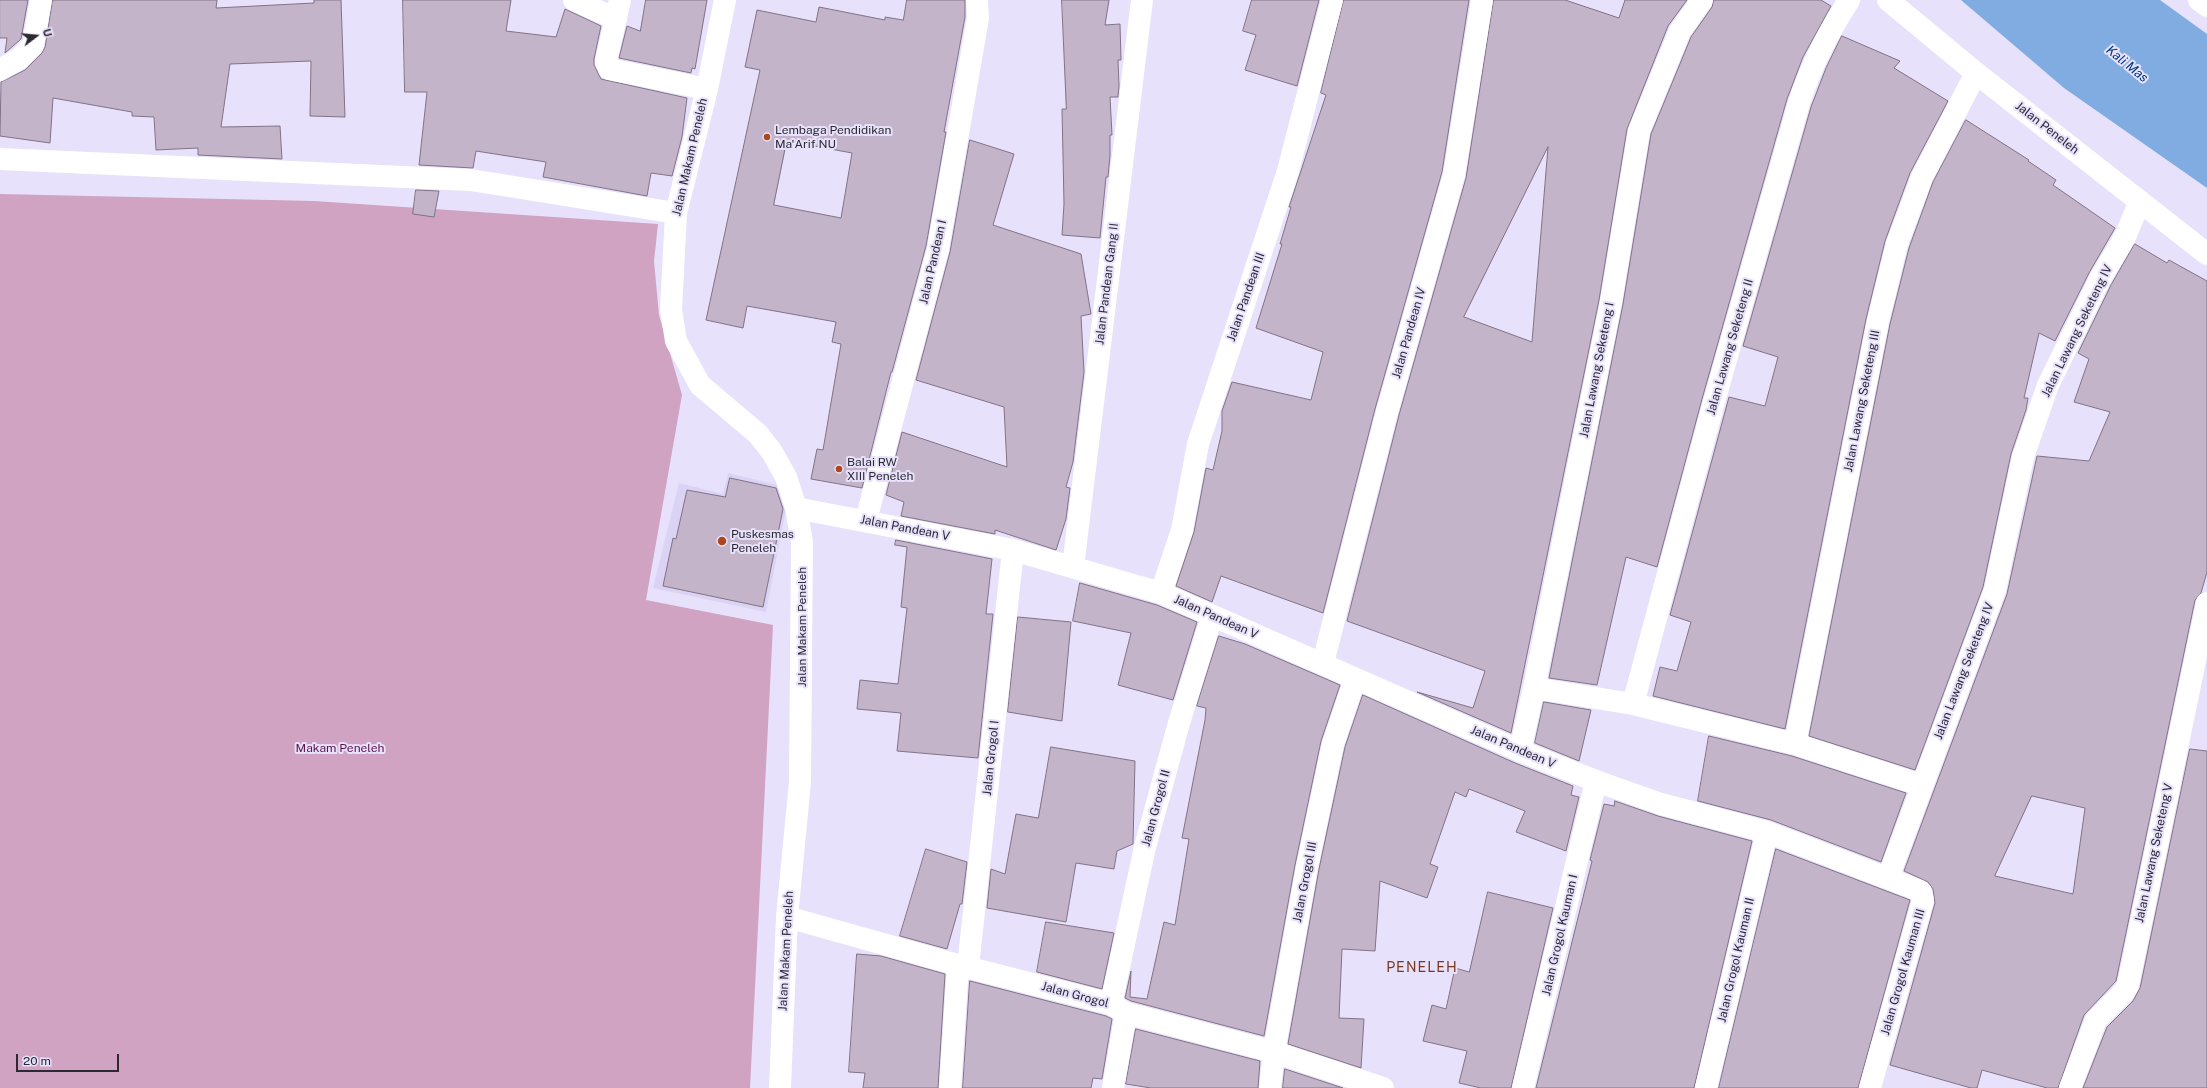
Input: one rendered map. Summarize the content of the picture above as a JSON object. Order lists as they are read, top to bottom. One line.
{"streets":{"street":["Jalan Peneleh","Jalan Makam Peneleh","Jalan Pandean I","Jalan Pandean Gang II","Jalan Pandean III","Jalan Lawang Seketeng IV","Jalan Pandean IV","Jalan Lawang Seketeng II","Jalan Lawang Seketeng I","Jalan Lawang Seketeng III","Jalan Pandean V","Jalan Grogol I","Jalan Grogol II","Jalan Lawang Seketeng V","Jalan Grogol III","Jalan Grogol Kauman I","Jalan Grogol Kauman II","Jalan Grogol Kauman III","Jalan Grogol"]},"crossings":[["Jalan Peneleh","Jalan Lawang Seketeng IV"],["Jalan Peneleh","Jalan Lawang Seketeng III"],["Jalan Makam Peneleh","Jalan Pandean V"],["Jalan Makam Peneleh","Jalan Grogol"],["Jalan Pandean I","Jalan Pandean V"],["Jalan Pandean Gang II","Jalan Pandean V"],["Jalan Pandean III","Jalan Pandean V"],["Jalan Lawang Seketeng IV","Jalan Grogol Kauman III"],["Jalan Pandean IV","Jalan Pandean V"],["Jalan Lawang Seketeng I","Jalan Pandean V"],["Jalan Pandean V","Jalan Grogol I"],["Jalan Pandean V","Jalan Grogol II"],["Jalan Pandean V","Jalan Grogol III"],["Jalan Pandean V","Jalan Grogol Kauman I"],["Jalan Grogol I","Jalan Grogol"],["Jalan Grogol II","Jalan Grogol"],["Jalan Grogol III","Jalan Grogol"]],"districts":["PENELEH"],"water":["Kali Mas"],"parks":["Makam Peneleh"],"places":["Lembaga Pendidikan Ma'Arif NU","Balai RW XIII Peneleh","Puskesmas Peneleh"],"scale_bar":"20 m","north":"right"}
